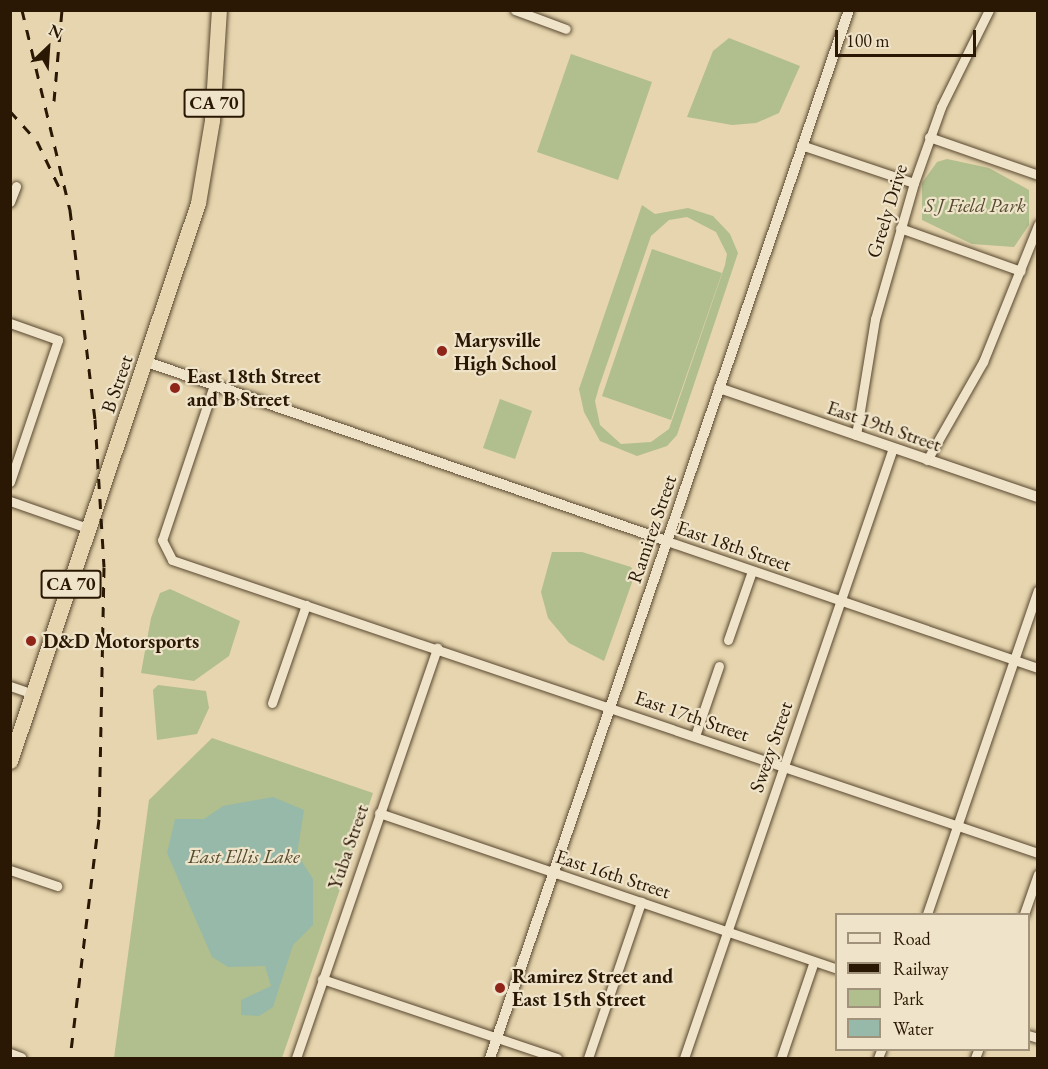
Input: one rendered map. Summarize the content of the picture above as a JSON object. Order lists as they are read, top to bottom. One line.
{"streets":{"highway":["CA 70","B Street"],"street":["Greely Drive","East 19th Street","Ramirez Street","East 18th Street","East 17th Street","Swezy Street","Yuba Street","East 16th Street"]},"crossings":[["Greely Drive","East 19th Street"],["B Street","East 18th Street"],["East 19th Street","Ramirez Street"],["East 19th Street","Swezy Street"],["Ramirez Street","East 18th Street"],["Ramirez Street","East 17th Street"],["Ramirez Street","East 16th Street"],["East 18th Street","East 17th Street"],["East 18th Street","Swezy Street"],["East 17th Street","Swezy Street"],["East 17th Street","Yuba Street"],["Swezy Street","East 16th Street"],["Yuba Street","East 16th Street"]],"parks":["S J Field Park","East Ellis Lake"],"places":["Marysville High School","East 18th Street and B Street","D&D Motorsports","Ramirez Street and East 15th Street"],"legend":["Road","Railway","Park","Water"],"scale_bar":"100 m","north":"top right"}
